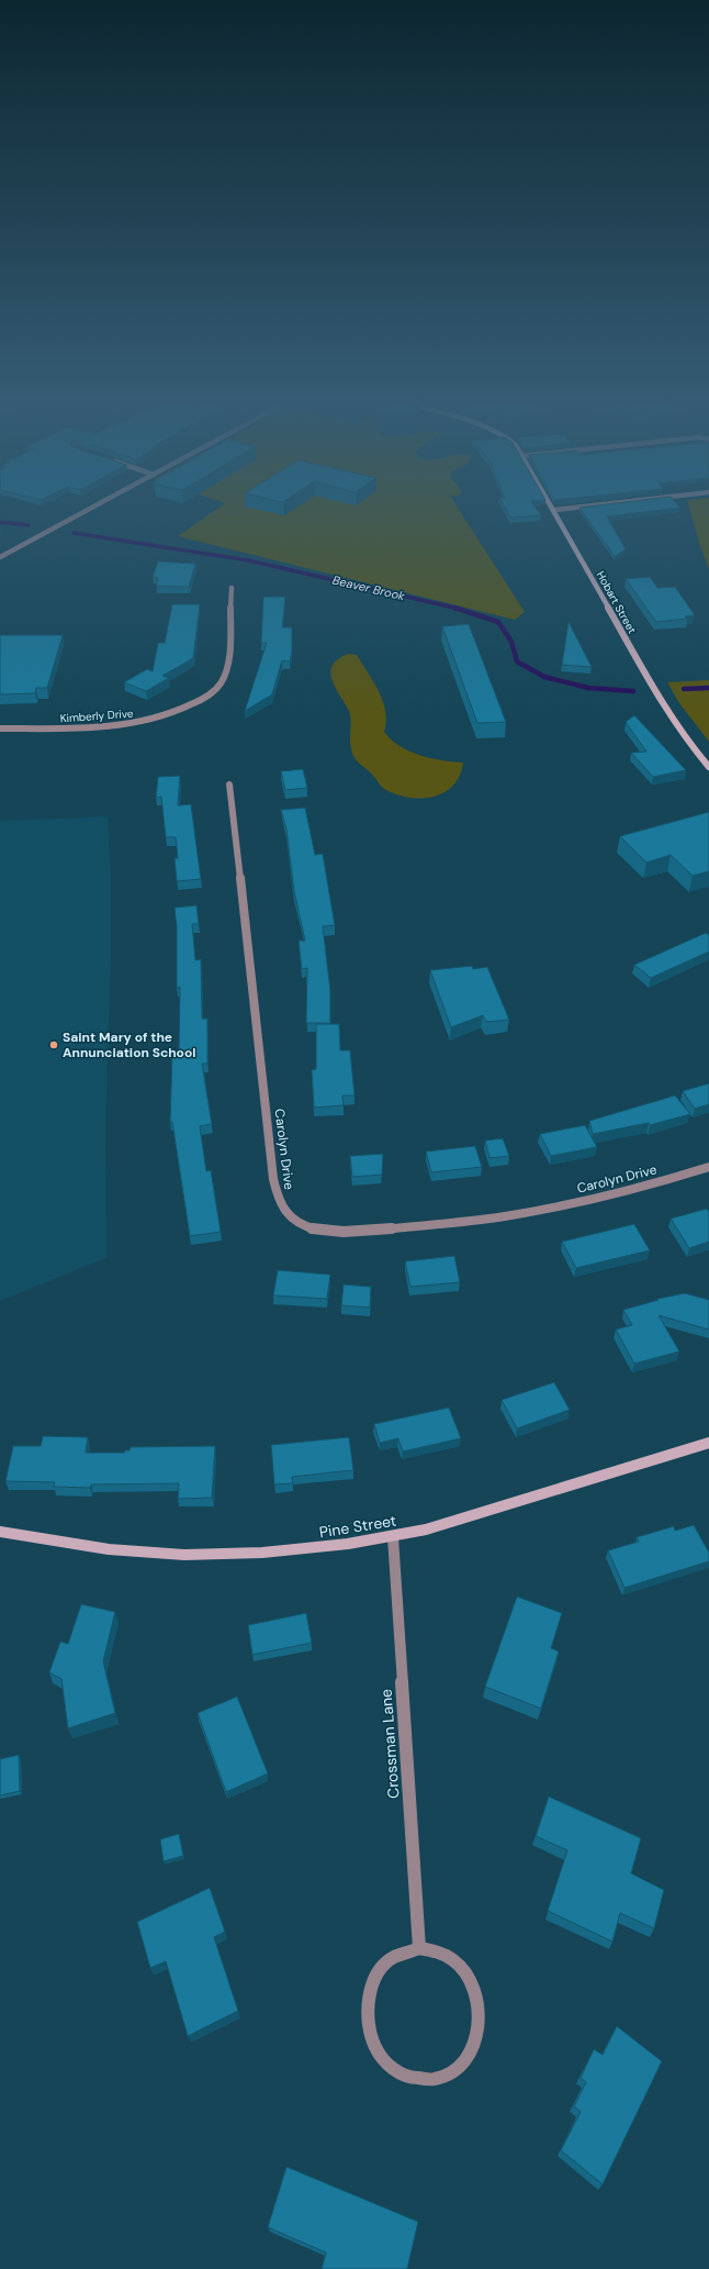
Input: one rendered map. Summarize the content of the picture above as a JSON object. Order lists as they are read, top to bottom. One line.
{"streets":{"main road":["Hobart Street","Pine Street"],"street":["Kimberly Drive","Carolyn Drive","Crossman Lane"]},"crossings":[["Pine Street","Crossman Lane"]],"water":["Beaver Brook"],"places":["Saint Mary of the Annunciation School"]}
